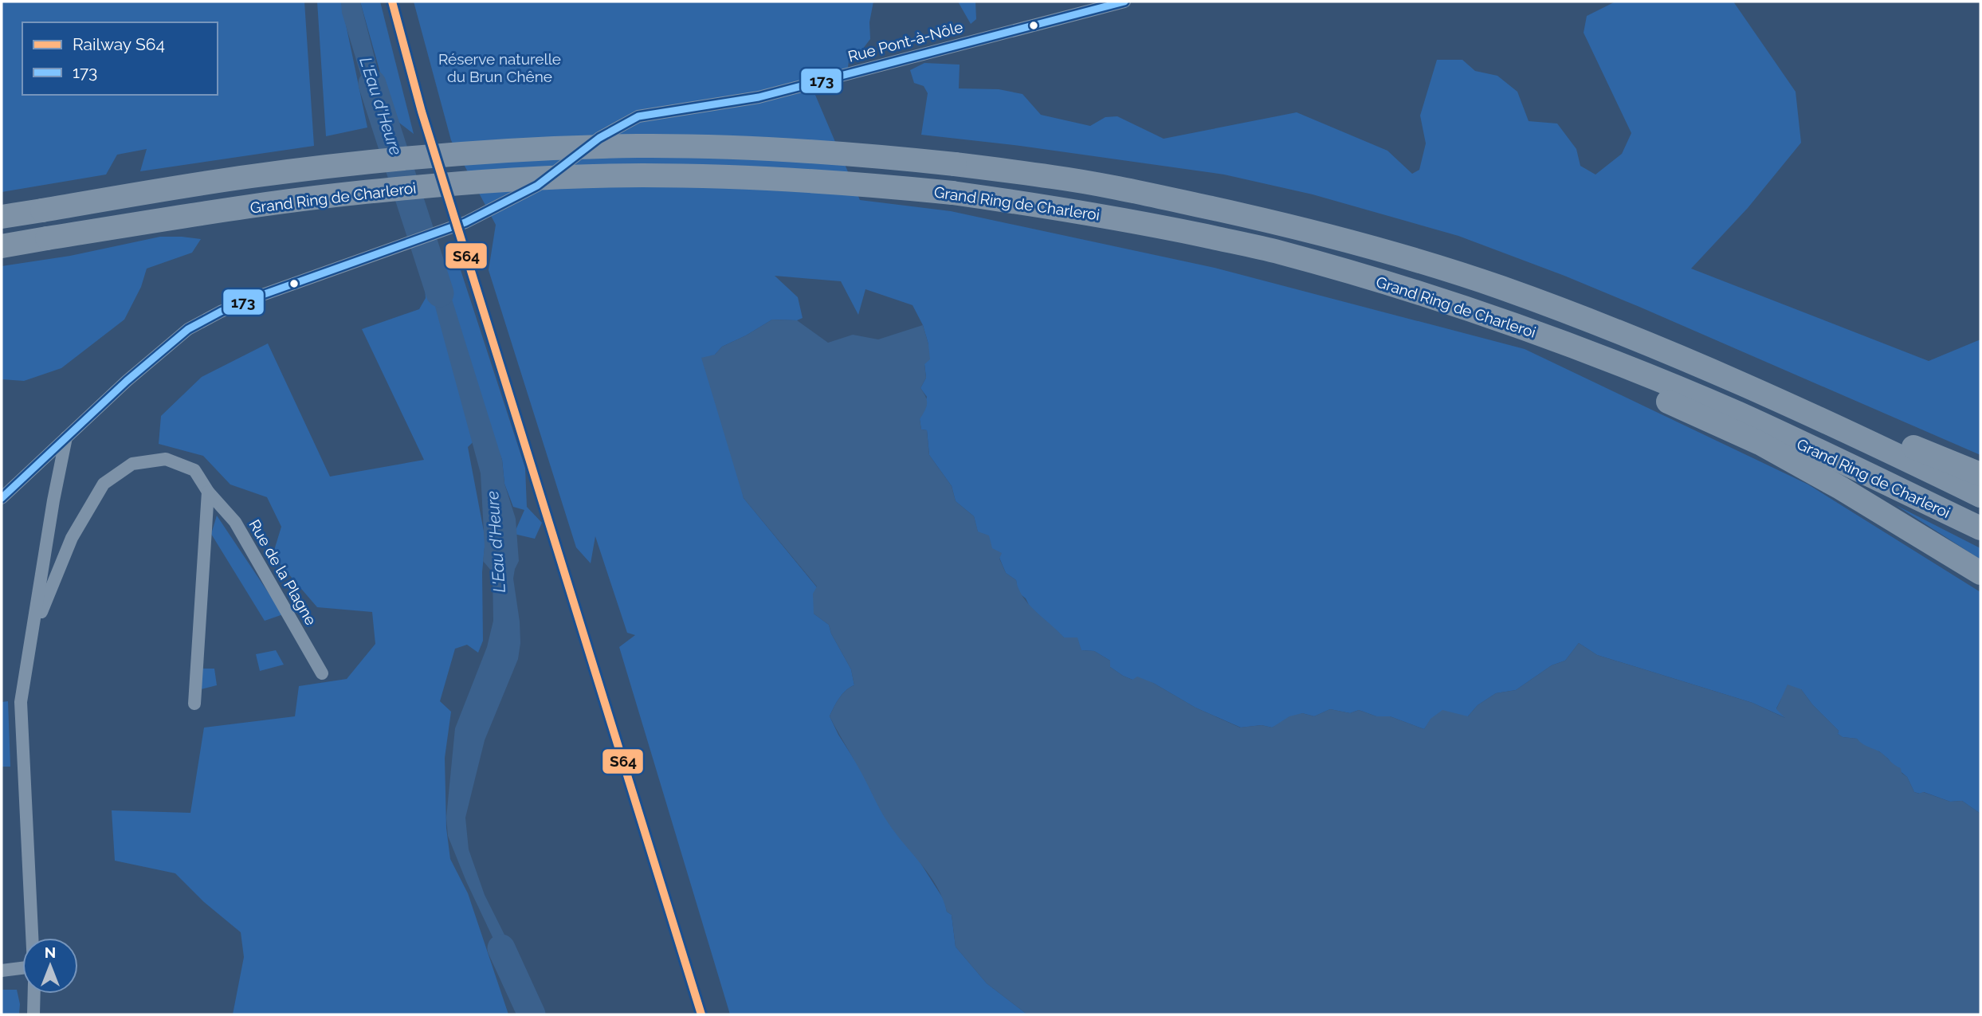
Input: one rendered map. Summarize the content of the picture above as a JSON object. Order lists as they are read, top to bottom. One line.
{"streets":{"highway":["Grand Ring de Charleroi"],"street":["Rue Pont-à-Nôle","Rue de la Plagne"]},"crossings":[["Rue Pont-à-Nôle","Rue de la Plagne"]],"water":["L'Eau d'Heure"],"parks":["Réserve naturelle du Brun Chêne"],"lines":["rail line S64","transit line 173"],"legend":["Railway S64","173"],"north":"top"}
